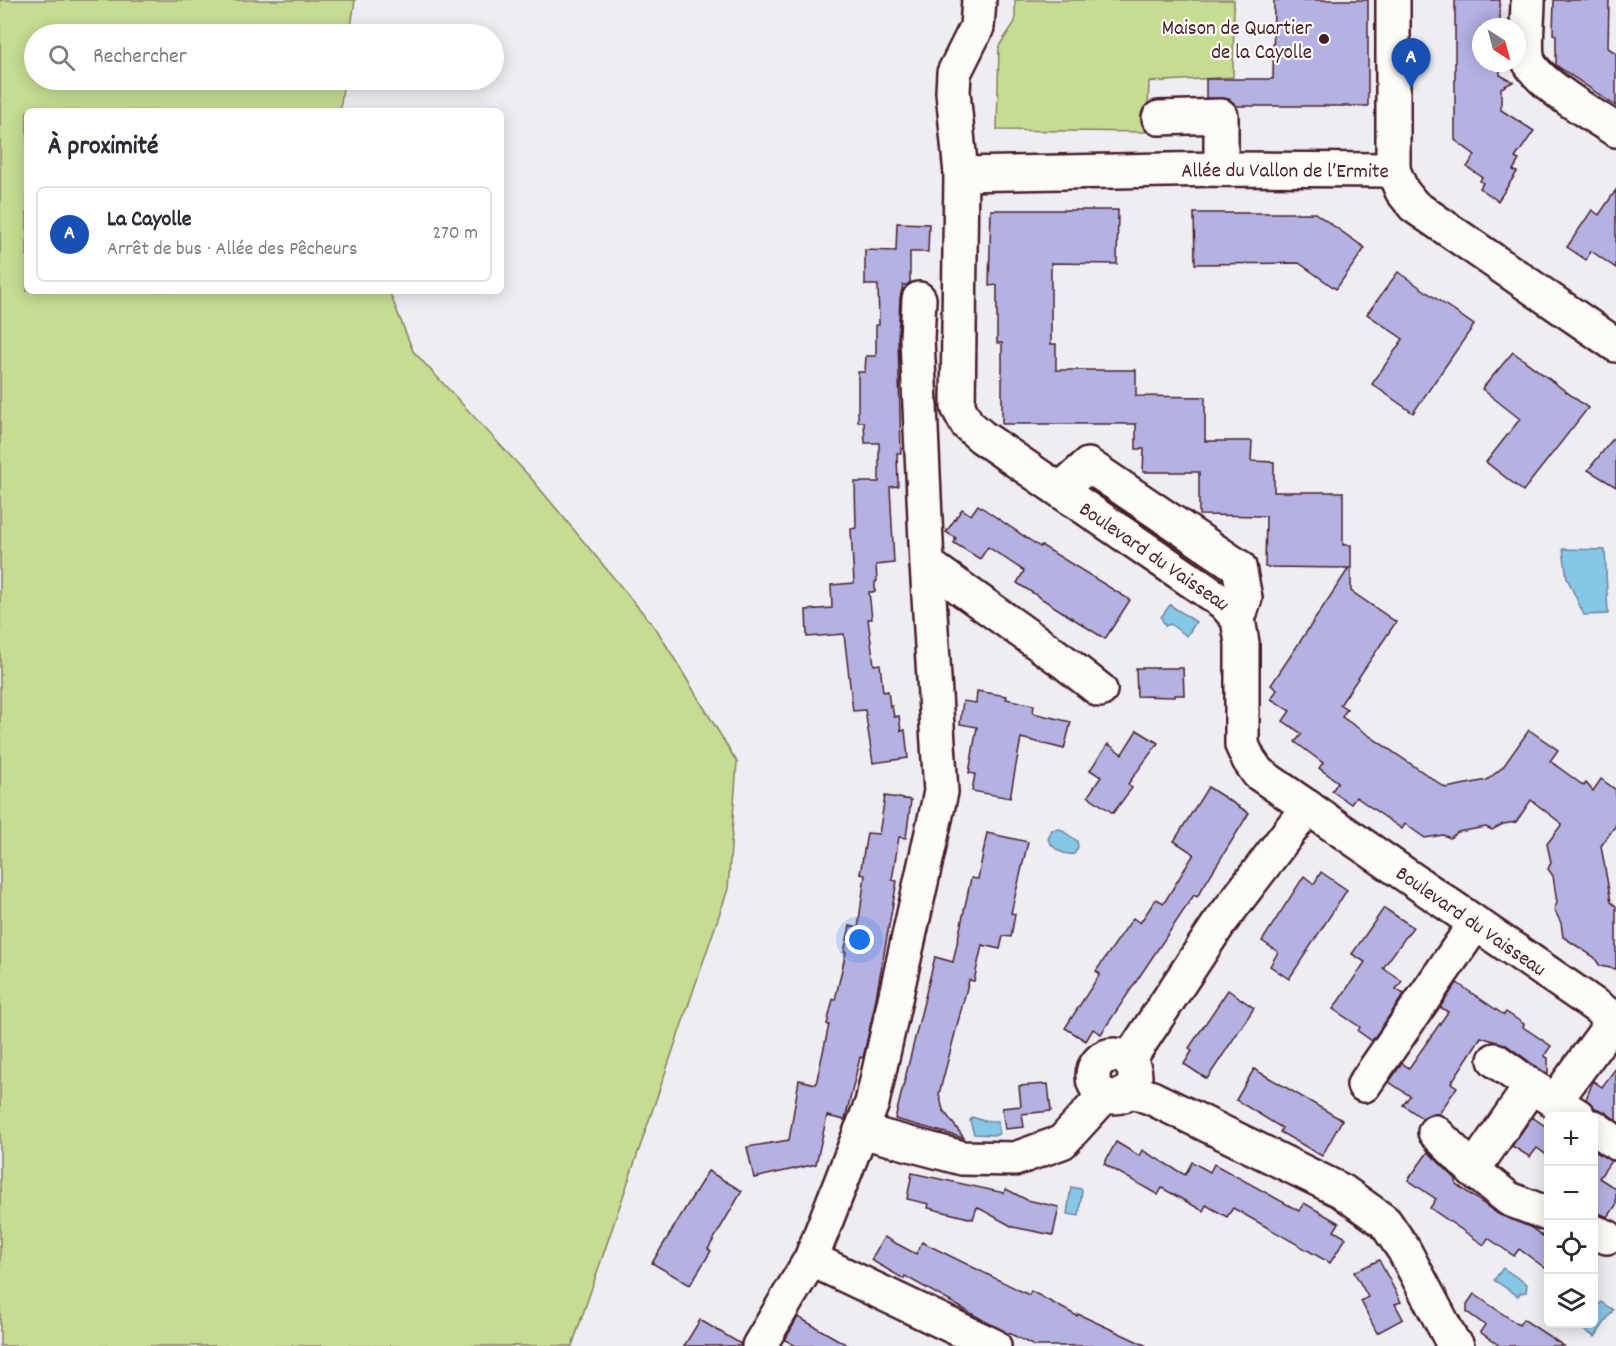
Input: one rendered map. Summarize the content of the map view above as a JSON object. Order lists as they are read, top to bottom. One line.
{"streets":{"street":["Allée du Vallon de l’Ermite","Boulevard du Vaisseau"]},"crossings":[["Allée du Vallon de l’Ermite","Boulevard du Vaisseau"]],"places":["Maison de Quartier de la Cayolle"],"north":"bottom right","page":{"search":"Rechercher","pins":"A","heading":"À proximité","list":[{"mark":"A","name":"La Cayolle","note":"Arrêt de bus · Allée des Pêcheurs","value":"270 m"}],"map_buttons":["+","−"]}}
